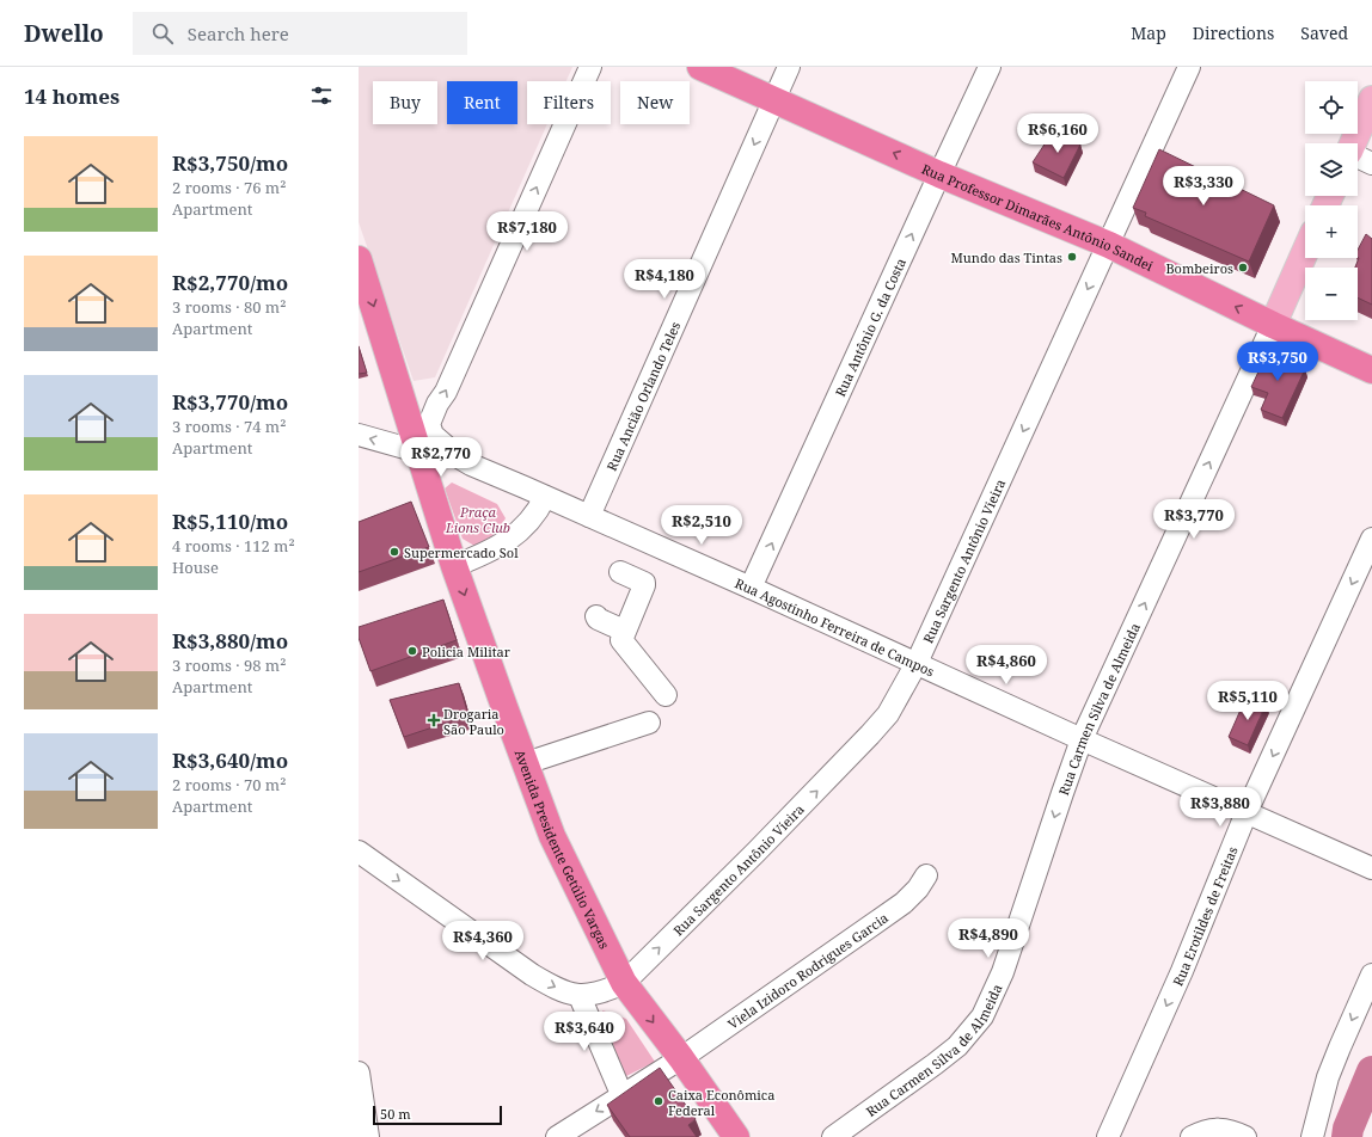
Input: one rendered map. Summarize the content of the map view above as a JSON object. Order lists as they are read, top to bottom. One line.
{"streets":{"highway":["Rua Professor Dimarães Antônio Sandei","Avenida Presidente Getúlio Vargas"],"main road":["Rua Carmen Silva de Almeida"],"street":["Rua Antônio G. da Costa","Rua Ancião Orlando Teles","Rua Sargento Antônio Vieira","Rua Agostinho Ferreira de Campos","Rua Erotildes de Freitas","Viela Izidoro Rodrigues Garcia"]},"crossings":[["Rua Professor Dimarães Antônio Sandei","Rua Antônio G. da Costa"],["Rua Professor Dimarães Antônio Sandei","Rua Ancião Orlando Teles"],["Rua Professor Dimarães Antônio Sandei","Rua Sargento Antônio Vieira"],["Rua Professor Dimarães Antônio Sandei","Rua Carmen Silva de Almeida"],["Rua Antônio G. da Costa","Rua Agostinho Ferreira de Campos"],["Rua Ancião Orlando Teles","Rua Agostinho Ferreira de Campos"],["Rua Sargento Antônio Vieira","Rua Agostinho Ferreira de Campos"],["Rua Sargento Antônio Vieira","Avenida Presidente Getúlio Vargas"],["Rua Agostinho Ferreira de Campos","Rua Carmen Silva de Almeida"],["Rua Agostinho Ferreira de Campos","Avenida Presidente Getúlio Vargas"],["Rua Agostinho Ferreira de Campos","Rua Erotildes de Freitas"],["Avenida Presidente Getúlio Vargas","Viela Izidoro Rodrigues Garcia"]],"one_way":["Rua Professor Dimarães Antônio Sandei","Rua Antônio G. da Costa","Avenida Presidente Getúlio Vargas","Rua Erotildes de Freitas"],"parks":["Praça Lions Club"],"places":{"other":["Mundo das Tintas","Bombeiros","Supermercado Sol","Policia Militar","Caixa Econômica Federal"],"health":["Drogaria São Paulo"]},"scale_bar":"50 m","page":{"header":"Dwello","search":"Search here","nav":["Map","Directions","Saved"],"heading":"14 homes","map_buttons":["+","−"],"chip":["Buy","Rent","Filters","New"],"price":["R$6,160","R$3,330","R$7,180","R$4,180","R$3,750","R$2,770","R$3,770","R$2,510","R$4,860","R$5,110","R$3,880","R$4,890","R$4,360","R$3,640"],"list":[{"name":"R$3,750/mo","note":"2 rooms · 76 m² · Apartment"},{"name":"R$2,770/mo","note":"3 rooms · 80 m² · Apartment"},{"name":"R$3,770/mo","note":"3 rooms · 74 m² · Apartment"},{"name":"R$5,110/mo","note":"4 rooms · 112 m² · House"},{"name":"R$3,880/mo","note":"3 rooms · 98 m² · Apartment"},{"name":"R$3,640/mo","note":"2 rooms · 70 m² · Apartment"}],"scale":"50 m"}}
